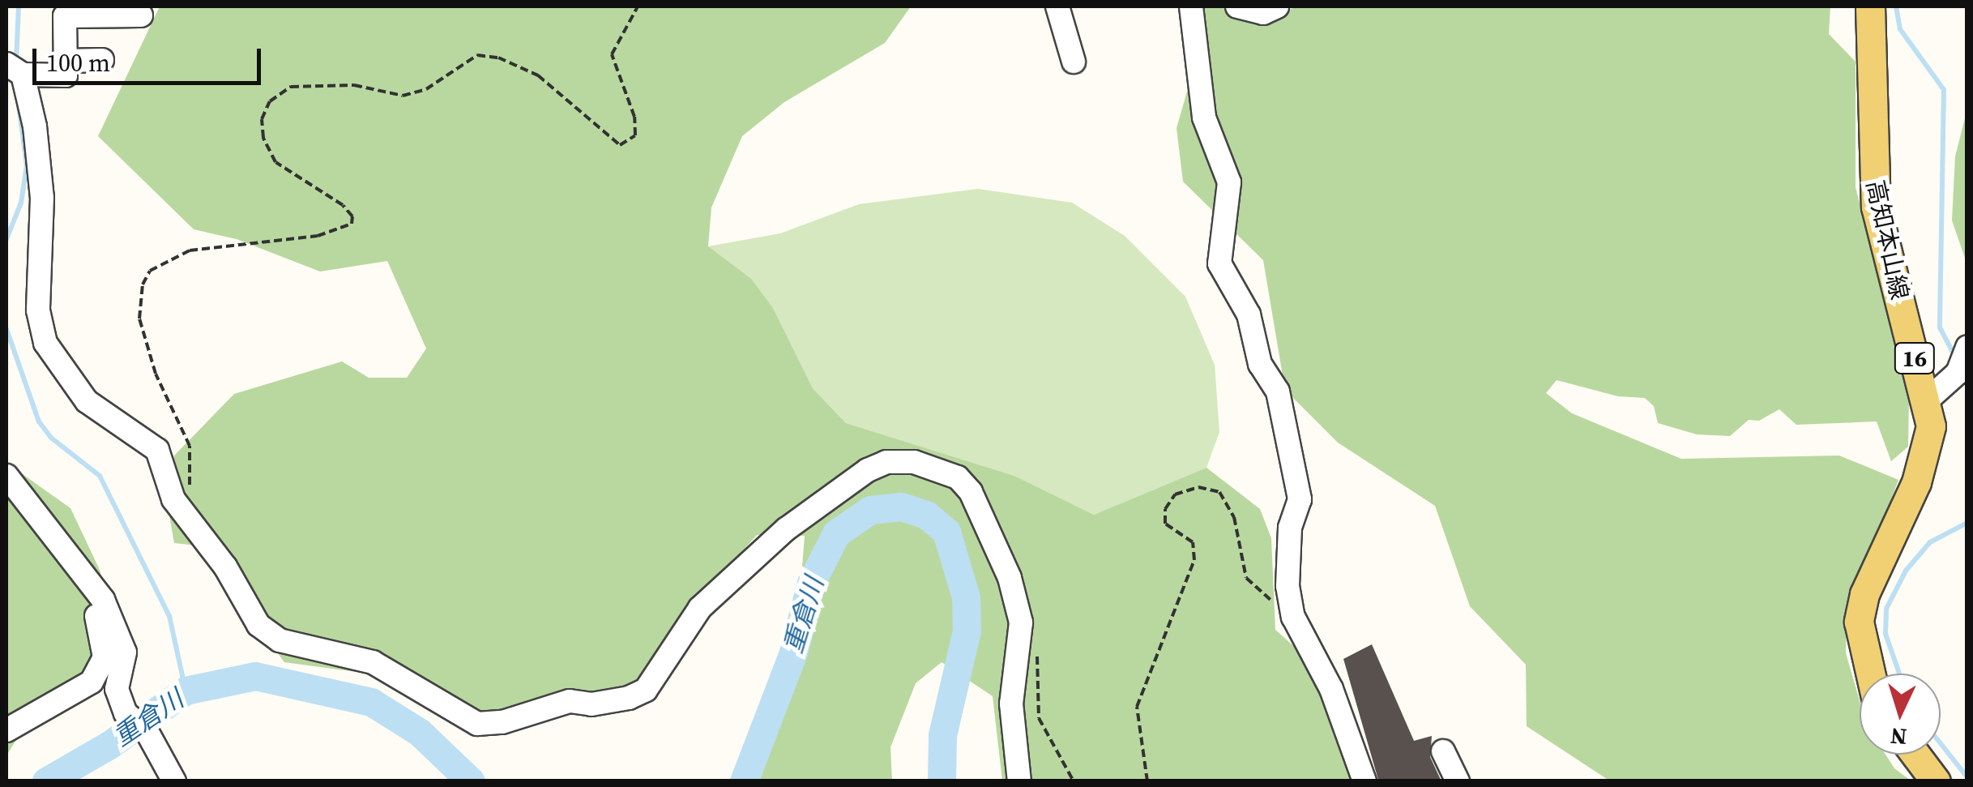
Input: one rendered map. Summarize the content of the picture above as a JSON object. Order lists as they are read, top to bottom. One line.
{"streets":{"main road":["高知本山線","16"]},"water":["重倉川"],"scale_bar":"100 m","north":"bottom"}
